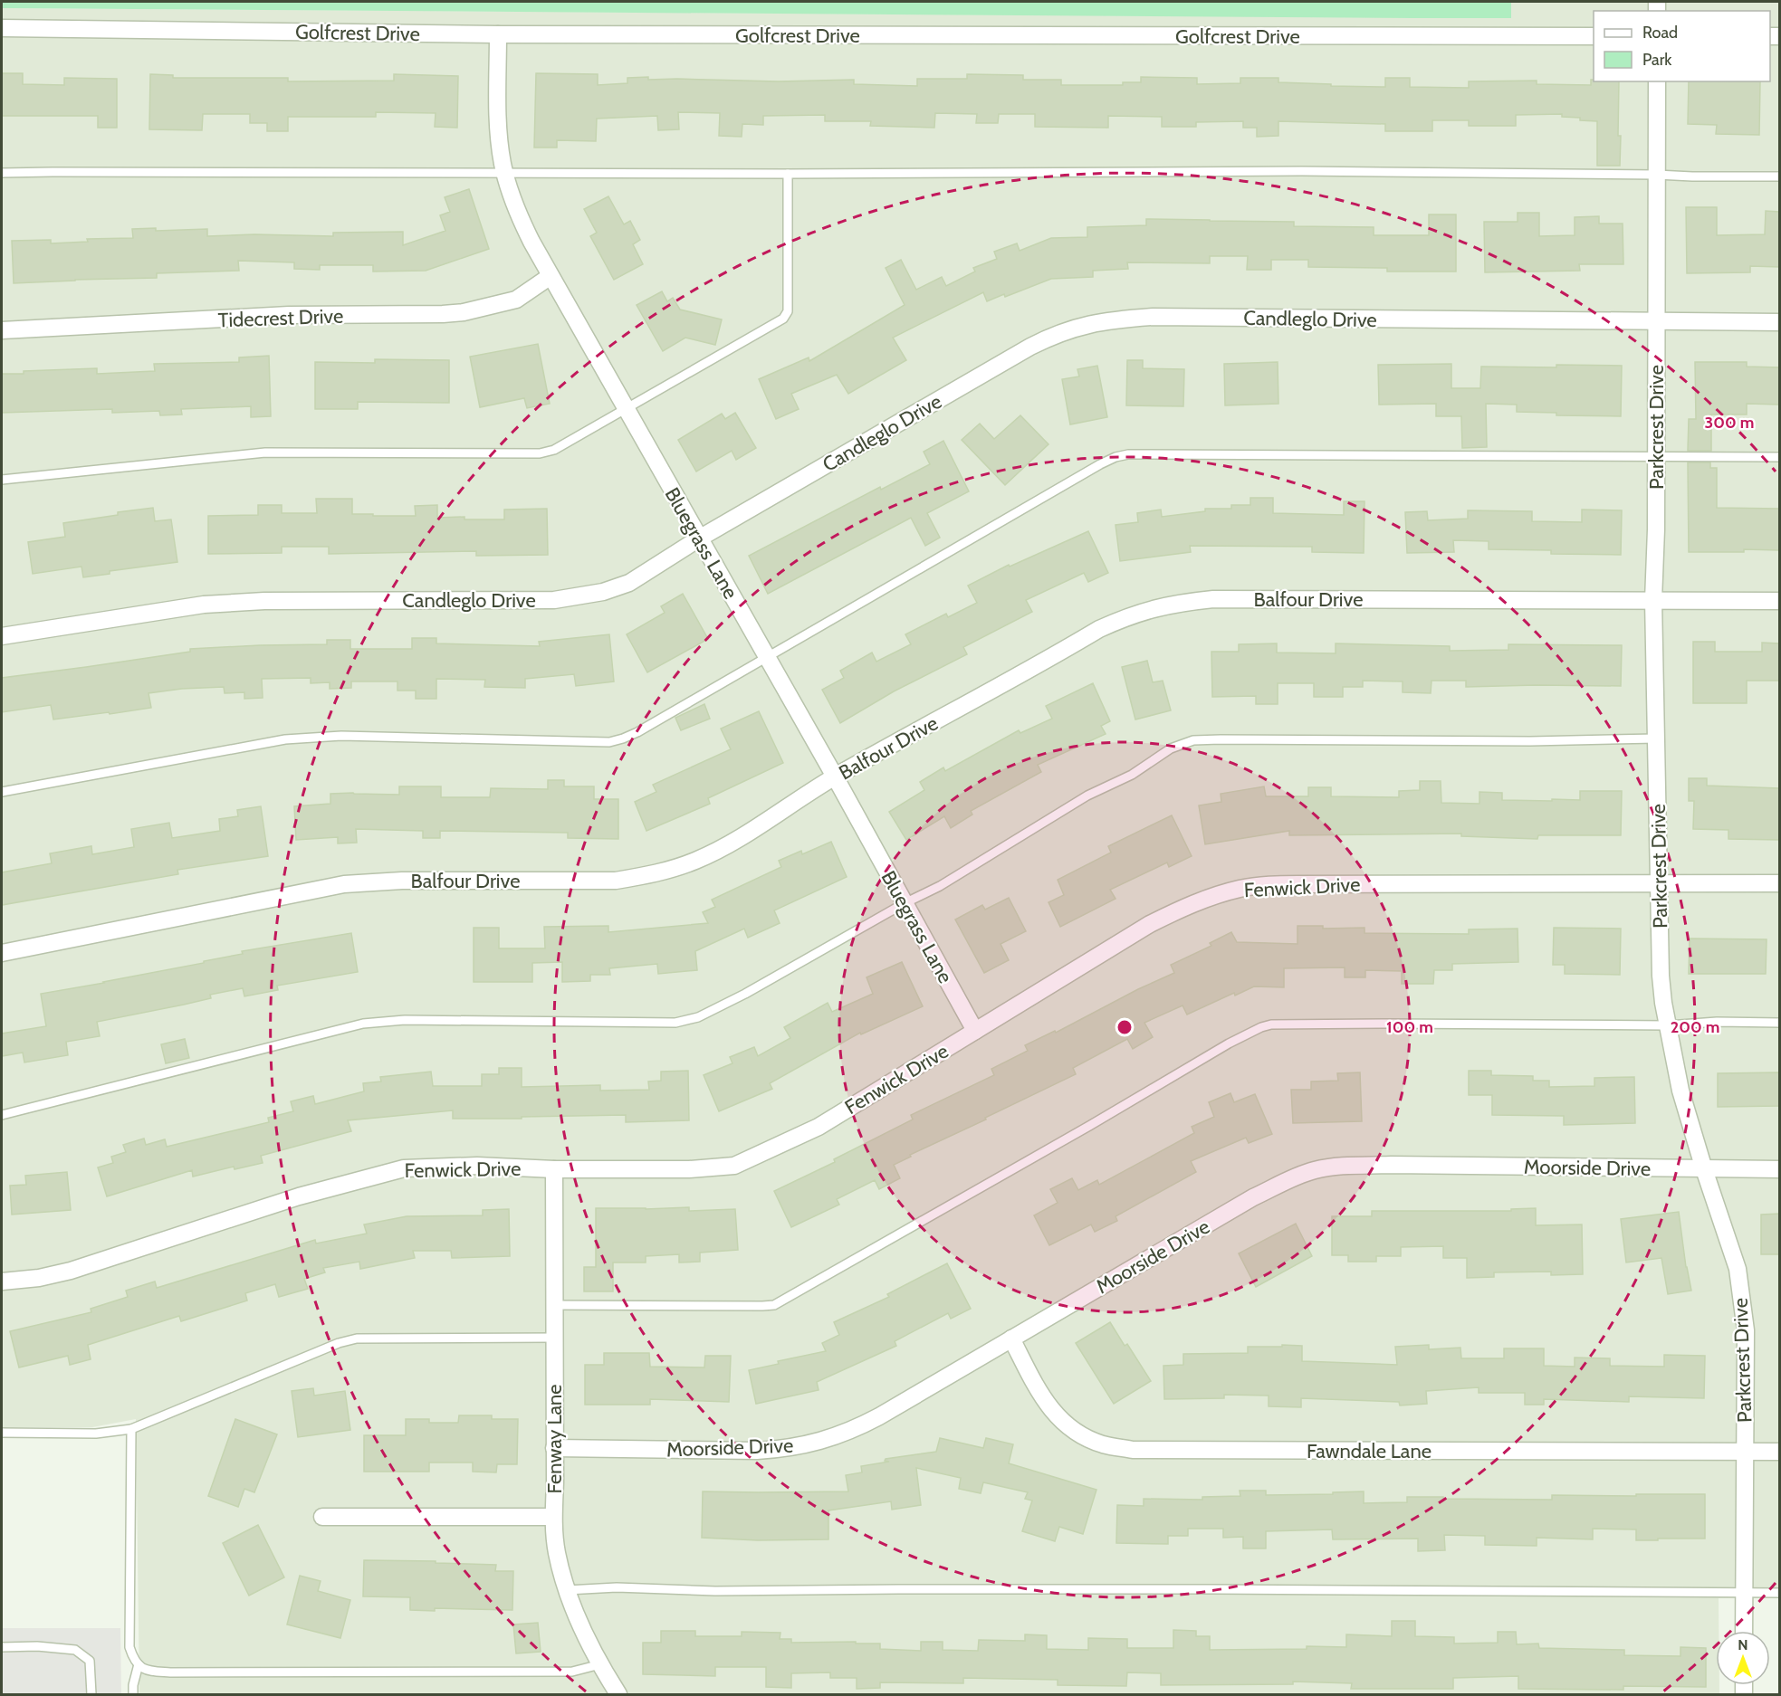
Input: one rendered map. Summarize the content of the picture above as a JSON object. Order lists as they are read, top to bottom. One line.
{"streets":{"street":["Golfcrest Drive","Tidecrest Drive","Candleglo Drive","Parkcrest Drive","Bluegrass Lane","Balfour Drive","Fenwick Drive","Moorside Drive","Fenway Lane","Fawndale Lane"]},"crossings":[["Golfcrest Drive","Bluegrass Lane"],["Tidecrest Drive","Bluegrass Lane"],["Candleglo Drive","Parkcrest Drive"],["Candleglo Drive","Bluegrass Lane"],["Parkcrest Drive","Balfour Drive"],["Parkcrest Drive","Fenwick Drive"],["Parkcrest Drive","Moorside Drive"],["Parkcrest Drive","Fawndale Lane"],["Bluegrass Lane","Balfour Drive"],["Bluegrass Lane","Fenwick Drive"],["Fenwick Drive","Fenway Lane"],["Moorside Drive","Fenway Lane"],["Moorside Drive","Fawndale Lane"]],"legend":["Road","Park"],"north":"top","rings":["300 m","100 m","200 m"]}
